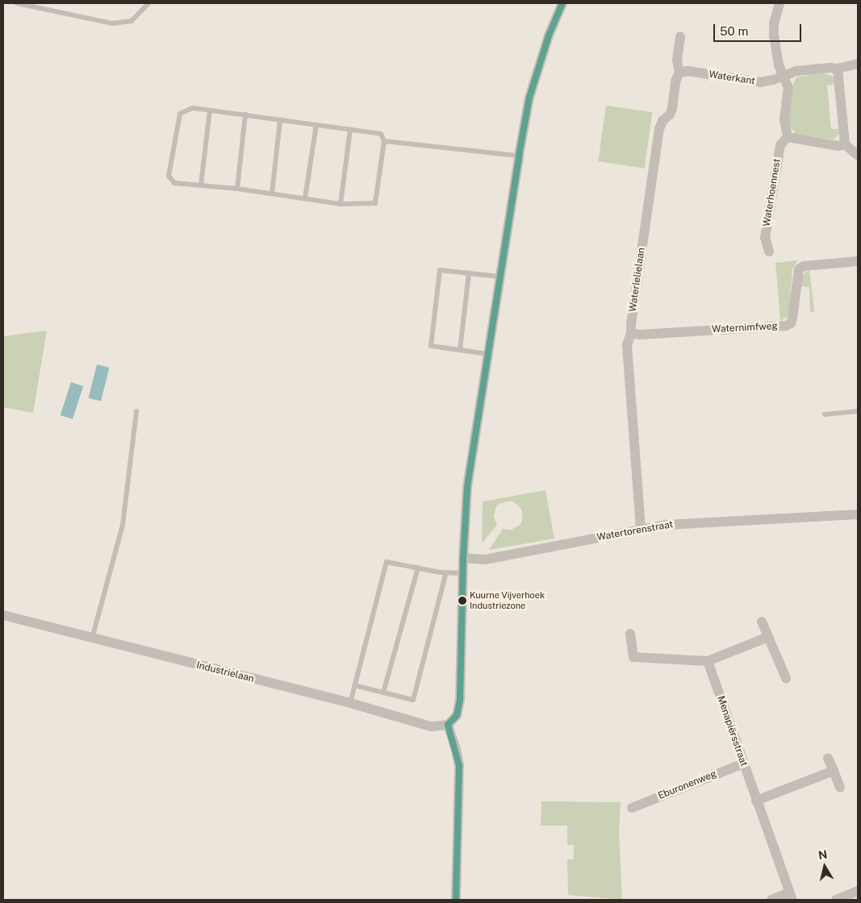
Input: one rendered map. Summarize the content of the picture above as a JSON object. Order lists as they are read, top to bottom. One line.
{"streets":{"street":["Waterkant","Waterhoennest","Waterlelielaan","Waternimfweg","Watertorenstraat","Industrielaan","Menapiërsstraat","Eburonenweg"]},"crossings":[["Waterkant","Waterlelielaan"],["Waterlelielaan","Waternimfweg"],["Waterlelielaan","Watertorenstraat"],["Menapiërsstraat","Eburonenweg"]],"places":["Kuurne Vijverhoek Industriezone"],"scale_bar":"50 m","north":"top"}
